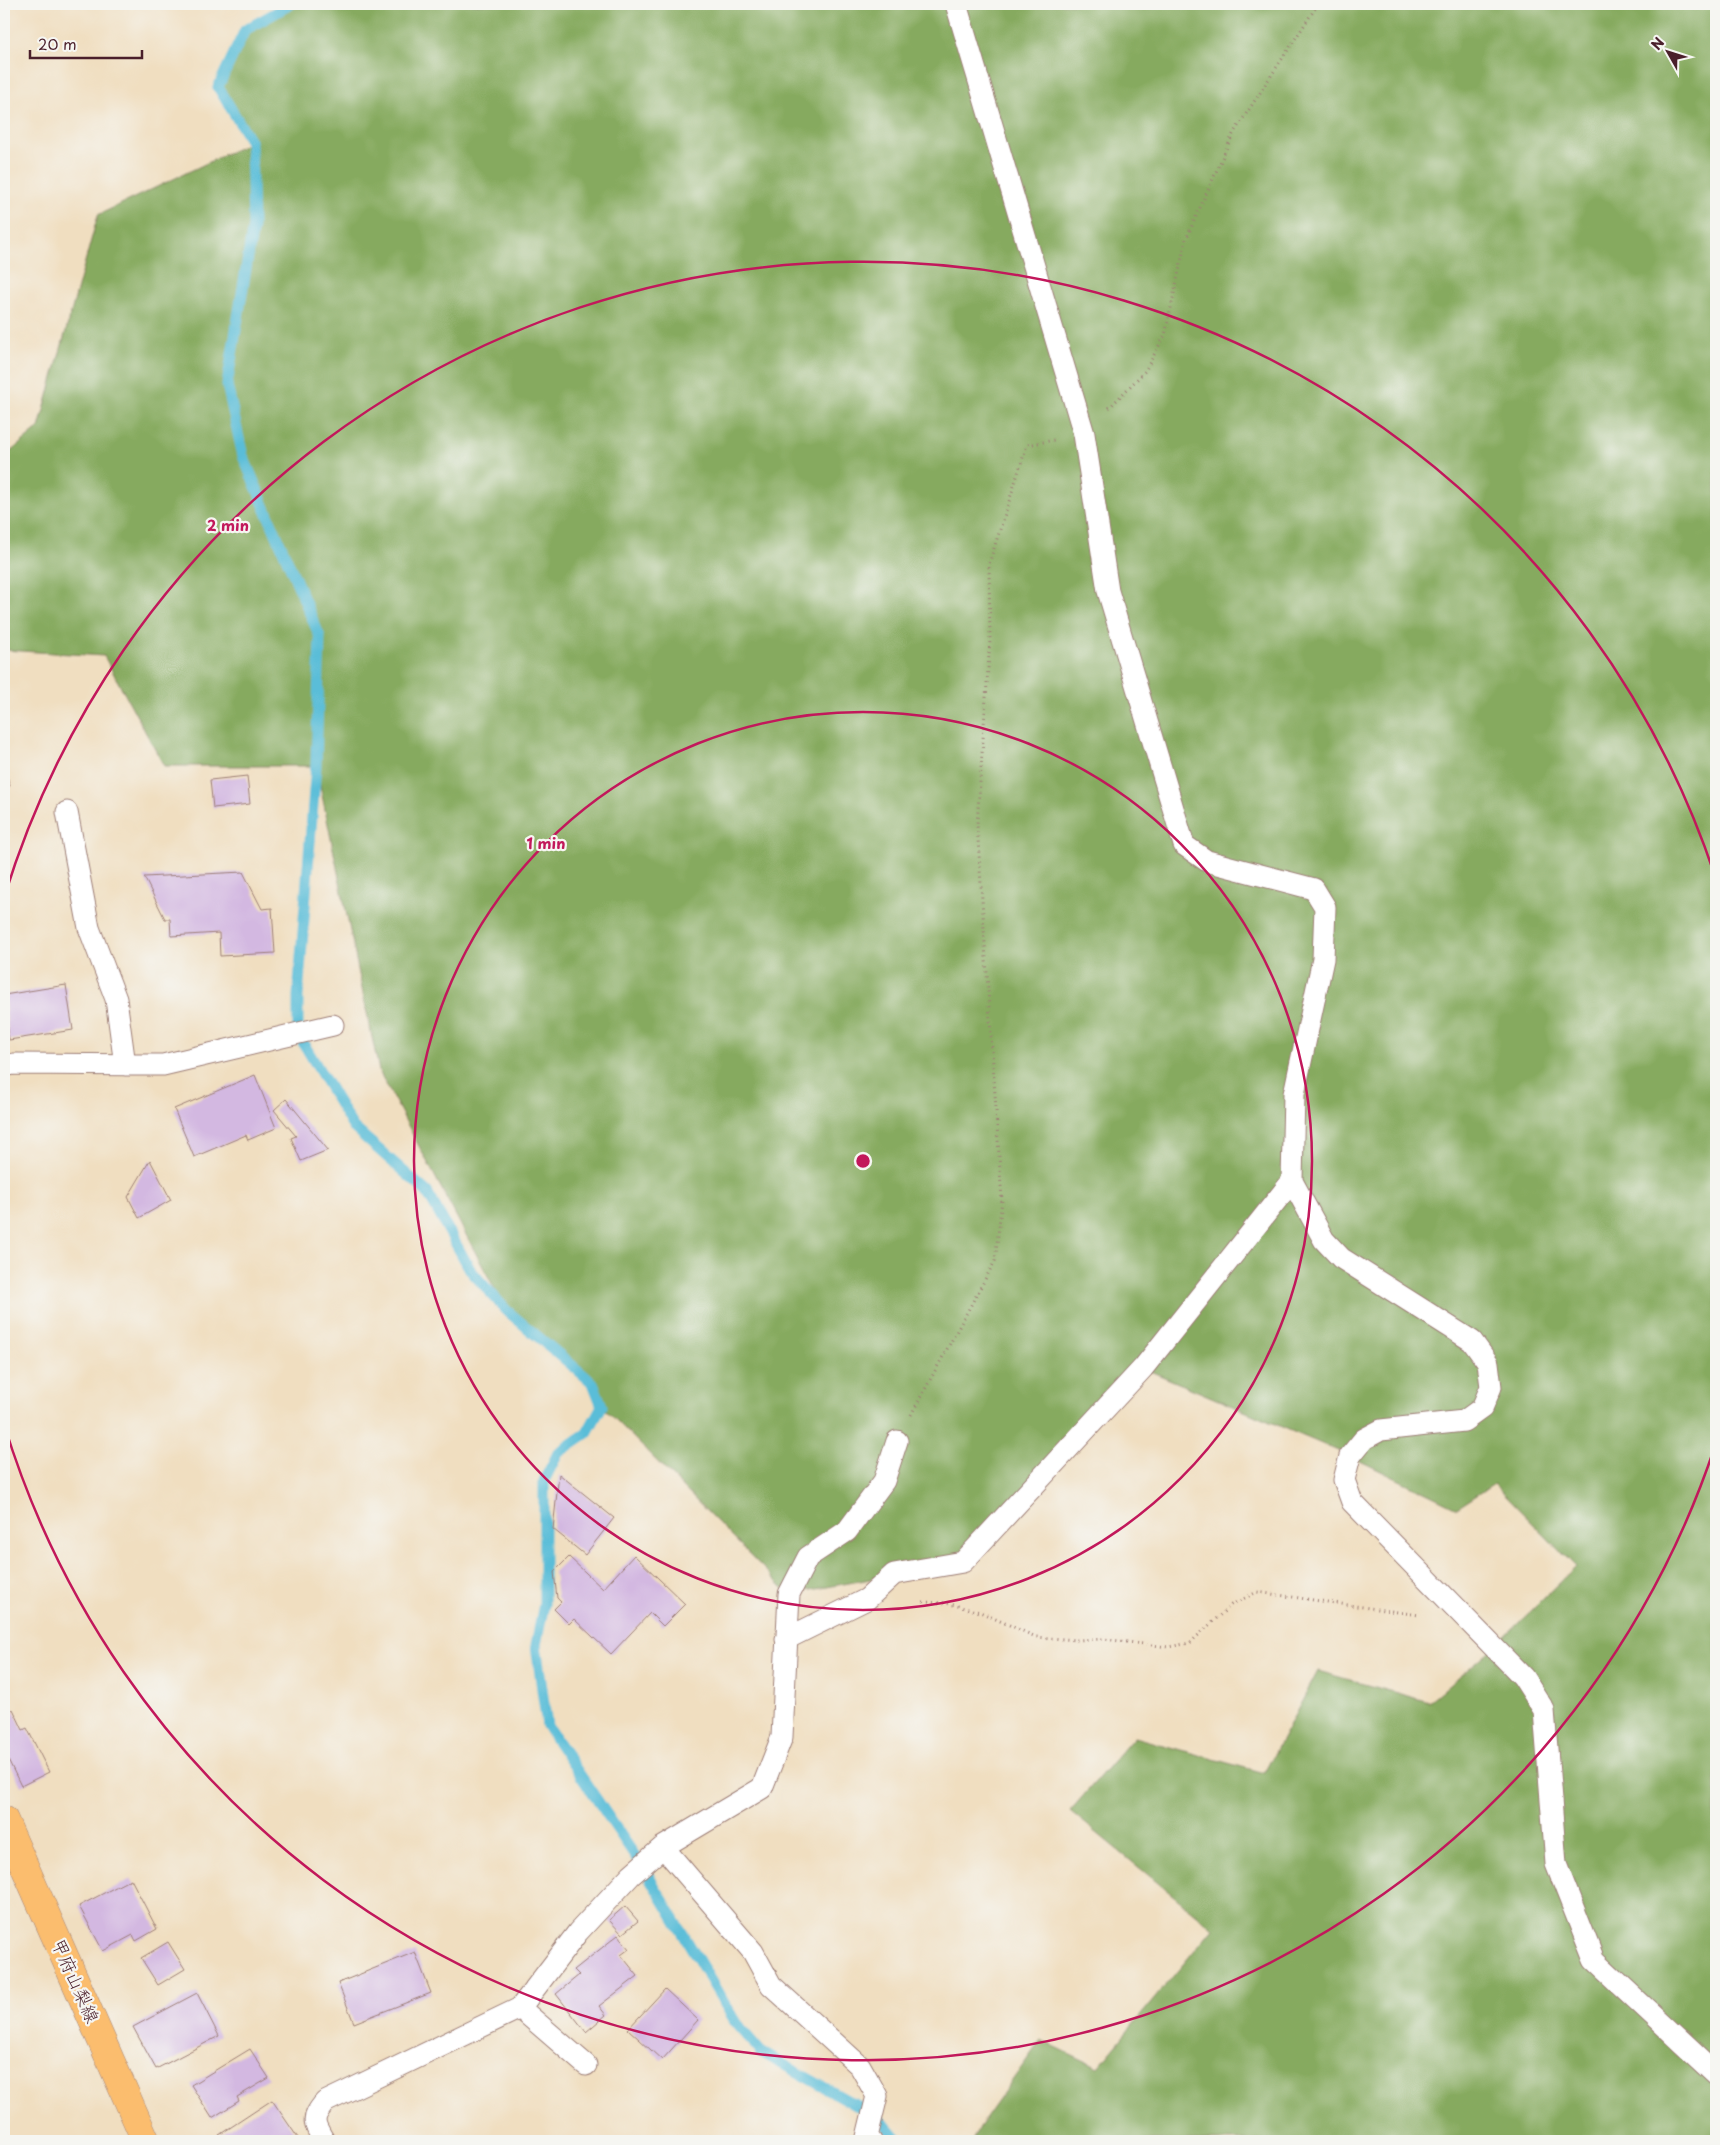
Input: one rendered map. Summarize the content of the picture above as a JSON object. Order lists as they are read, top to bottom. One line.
{"streets":{"main road":["甲府山梨線"]},"scale_bar":"20 m","north":"top left","rings":["2 min","1 min"]}
